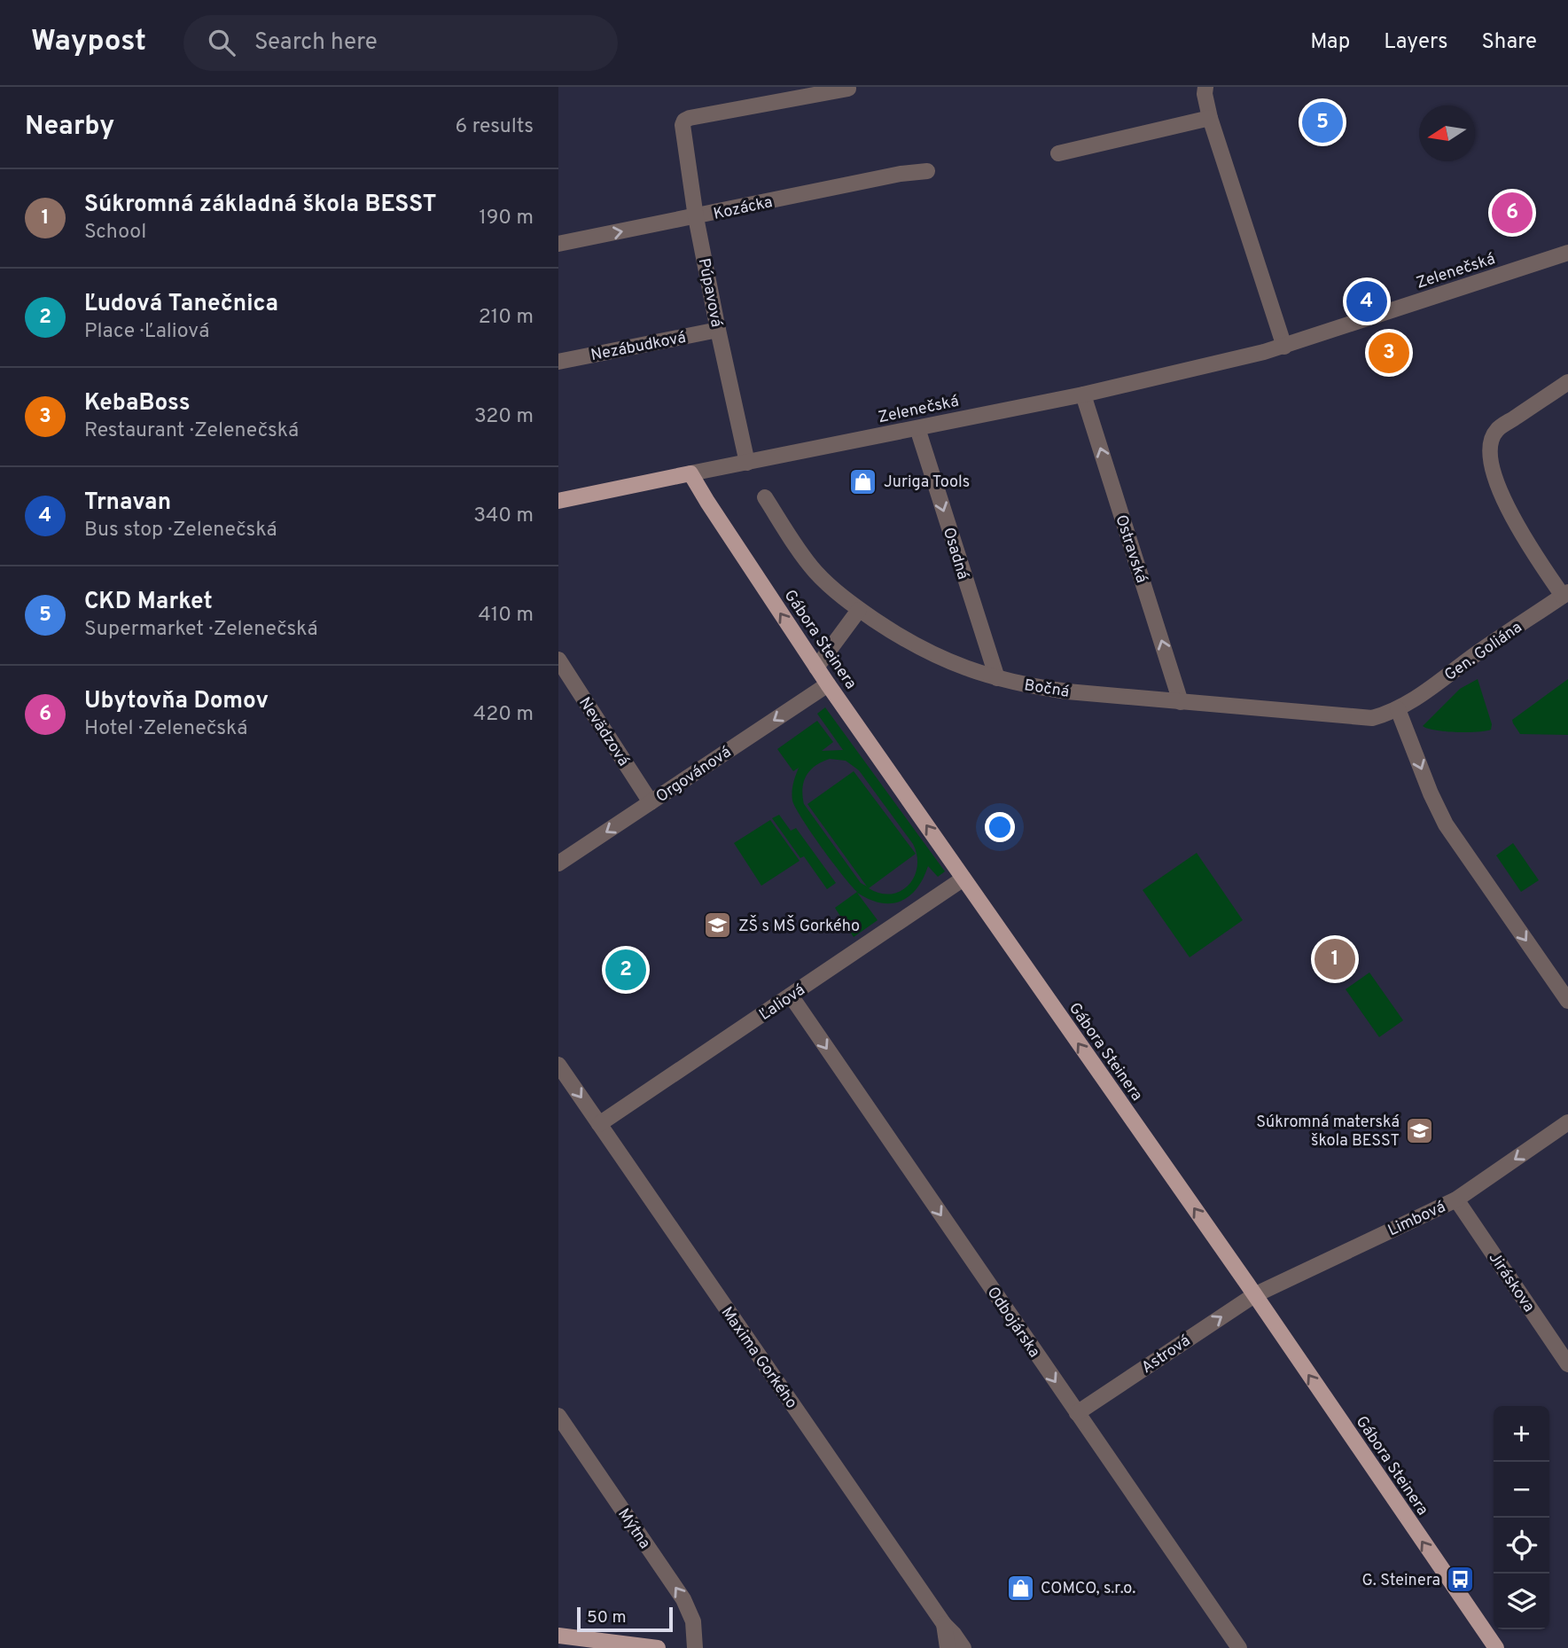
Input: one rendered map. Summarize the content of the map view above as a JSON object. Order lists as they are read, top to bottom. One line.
{"streets":{"main road":["Zelenečská","Gábora Steinera"],"street":["Kozácka","Púpavová","Nezábudková","Ostravská","Osadná","Gen. Goliána","Bočná","Nevädzová","Orgovánová","Ľaliová","Limbová","Jiráskova","Odbojárska","Astrová","Maxima Gorkého","Mýtna"]},"crossings":[["Kozácka","Púpavová"],["Zelenečská","Púpavová"],["Zelenečská","Ostravská"],["Zelenečská","Osadná"],["Zelenečská","Gábora Steinera"],["Púpavová","Nezábudková"],["Ostravská","Bočná"],["Osadná","Bočná"],["Gábora Steinera","Orgovánová"],["Gábora Steinera","Ľaliová"],["Gábora Steinera","Limbová"],["Gábora Steinera","Astrová"],["Gen. Goliána","Bočná"],["Nevädzová","Orgovánová"],["Ľaliová","Odbojárska"],["Ľaliová","Maxima Gorkého"],["Limbová","Jiráskova"],["Limbová","Astrová"],["Odbojárska","Astrová"]],"one_way":["Kozácka","Ostravská","Osadná","Gábora Steinera","Orgovánová","Limbová","Odbojárska","Astrová","Mýtna"],"places":{"shop":["Juriga Tools","COMCO, s.r.o."],"school or university":["ZŠ s MŠ Gorkého","Súkromná materská škola BESST"],"bus stop":["G. Steinera"]},"scale_bar":"50 m","north":"left","page":{"header":"Waypost","search":"Search here","nav":["Map","Layers","Share"],"heading":["Nearby","6 results"],"pins":["5","6","4","3","1","2"],"list":[{"mark":"1","name":"Súkromná základná škola BESST","note":"School","value":"190 m"},{"mark":"2","name":"Ľudová Tanečnica","note":"Place · Ľaliová","value":"210 m"},{"mark":"3","name":"KebaBoss","note":"Restaurant · Zelenečská","value":"320 m"},{"mark":"4","name":"Trnavan","note":"Bus stop · Zelenečská","value":"340 m"},{"mark":"5","name":"CKD Market","note":"Supermarket · Zelenečská","value":"410 m"},{"mark":"6","name":"Ubytovňa Domov","note":"Hotel · Zelenečská","value":"420 m"}],"map_buttons":["+","−"],"scale":"50 m"}}
